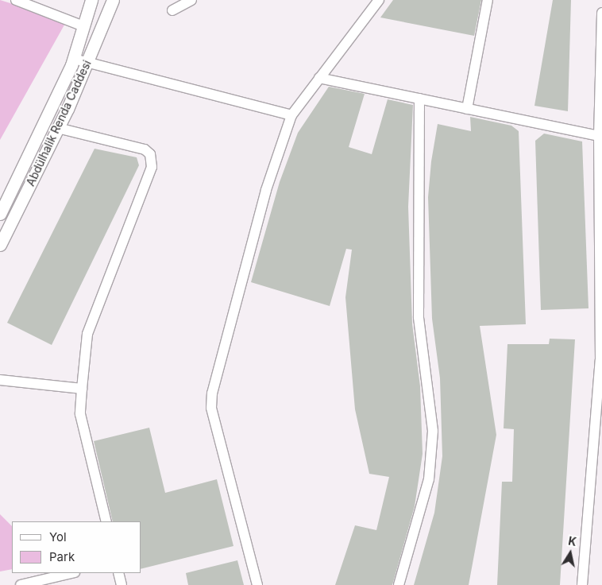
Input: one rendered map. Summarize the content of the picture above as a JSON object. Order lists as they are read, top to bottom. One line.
{"streets":{"main road":["Abdülhalik Renda Caddesi"]},"legend":["Yol","Park"],"north":"top"}
